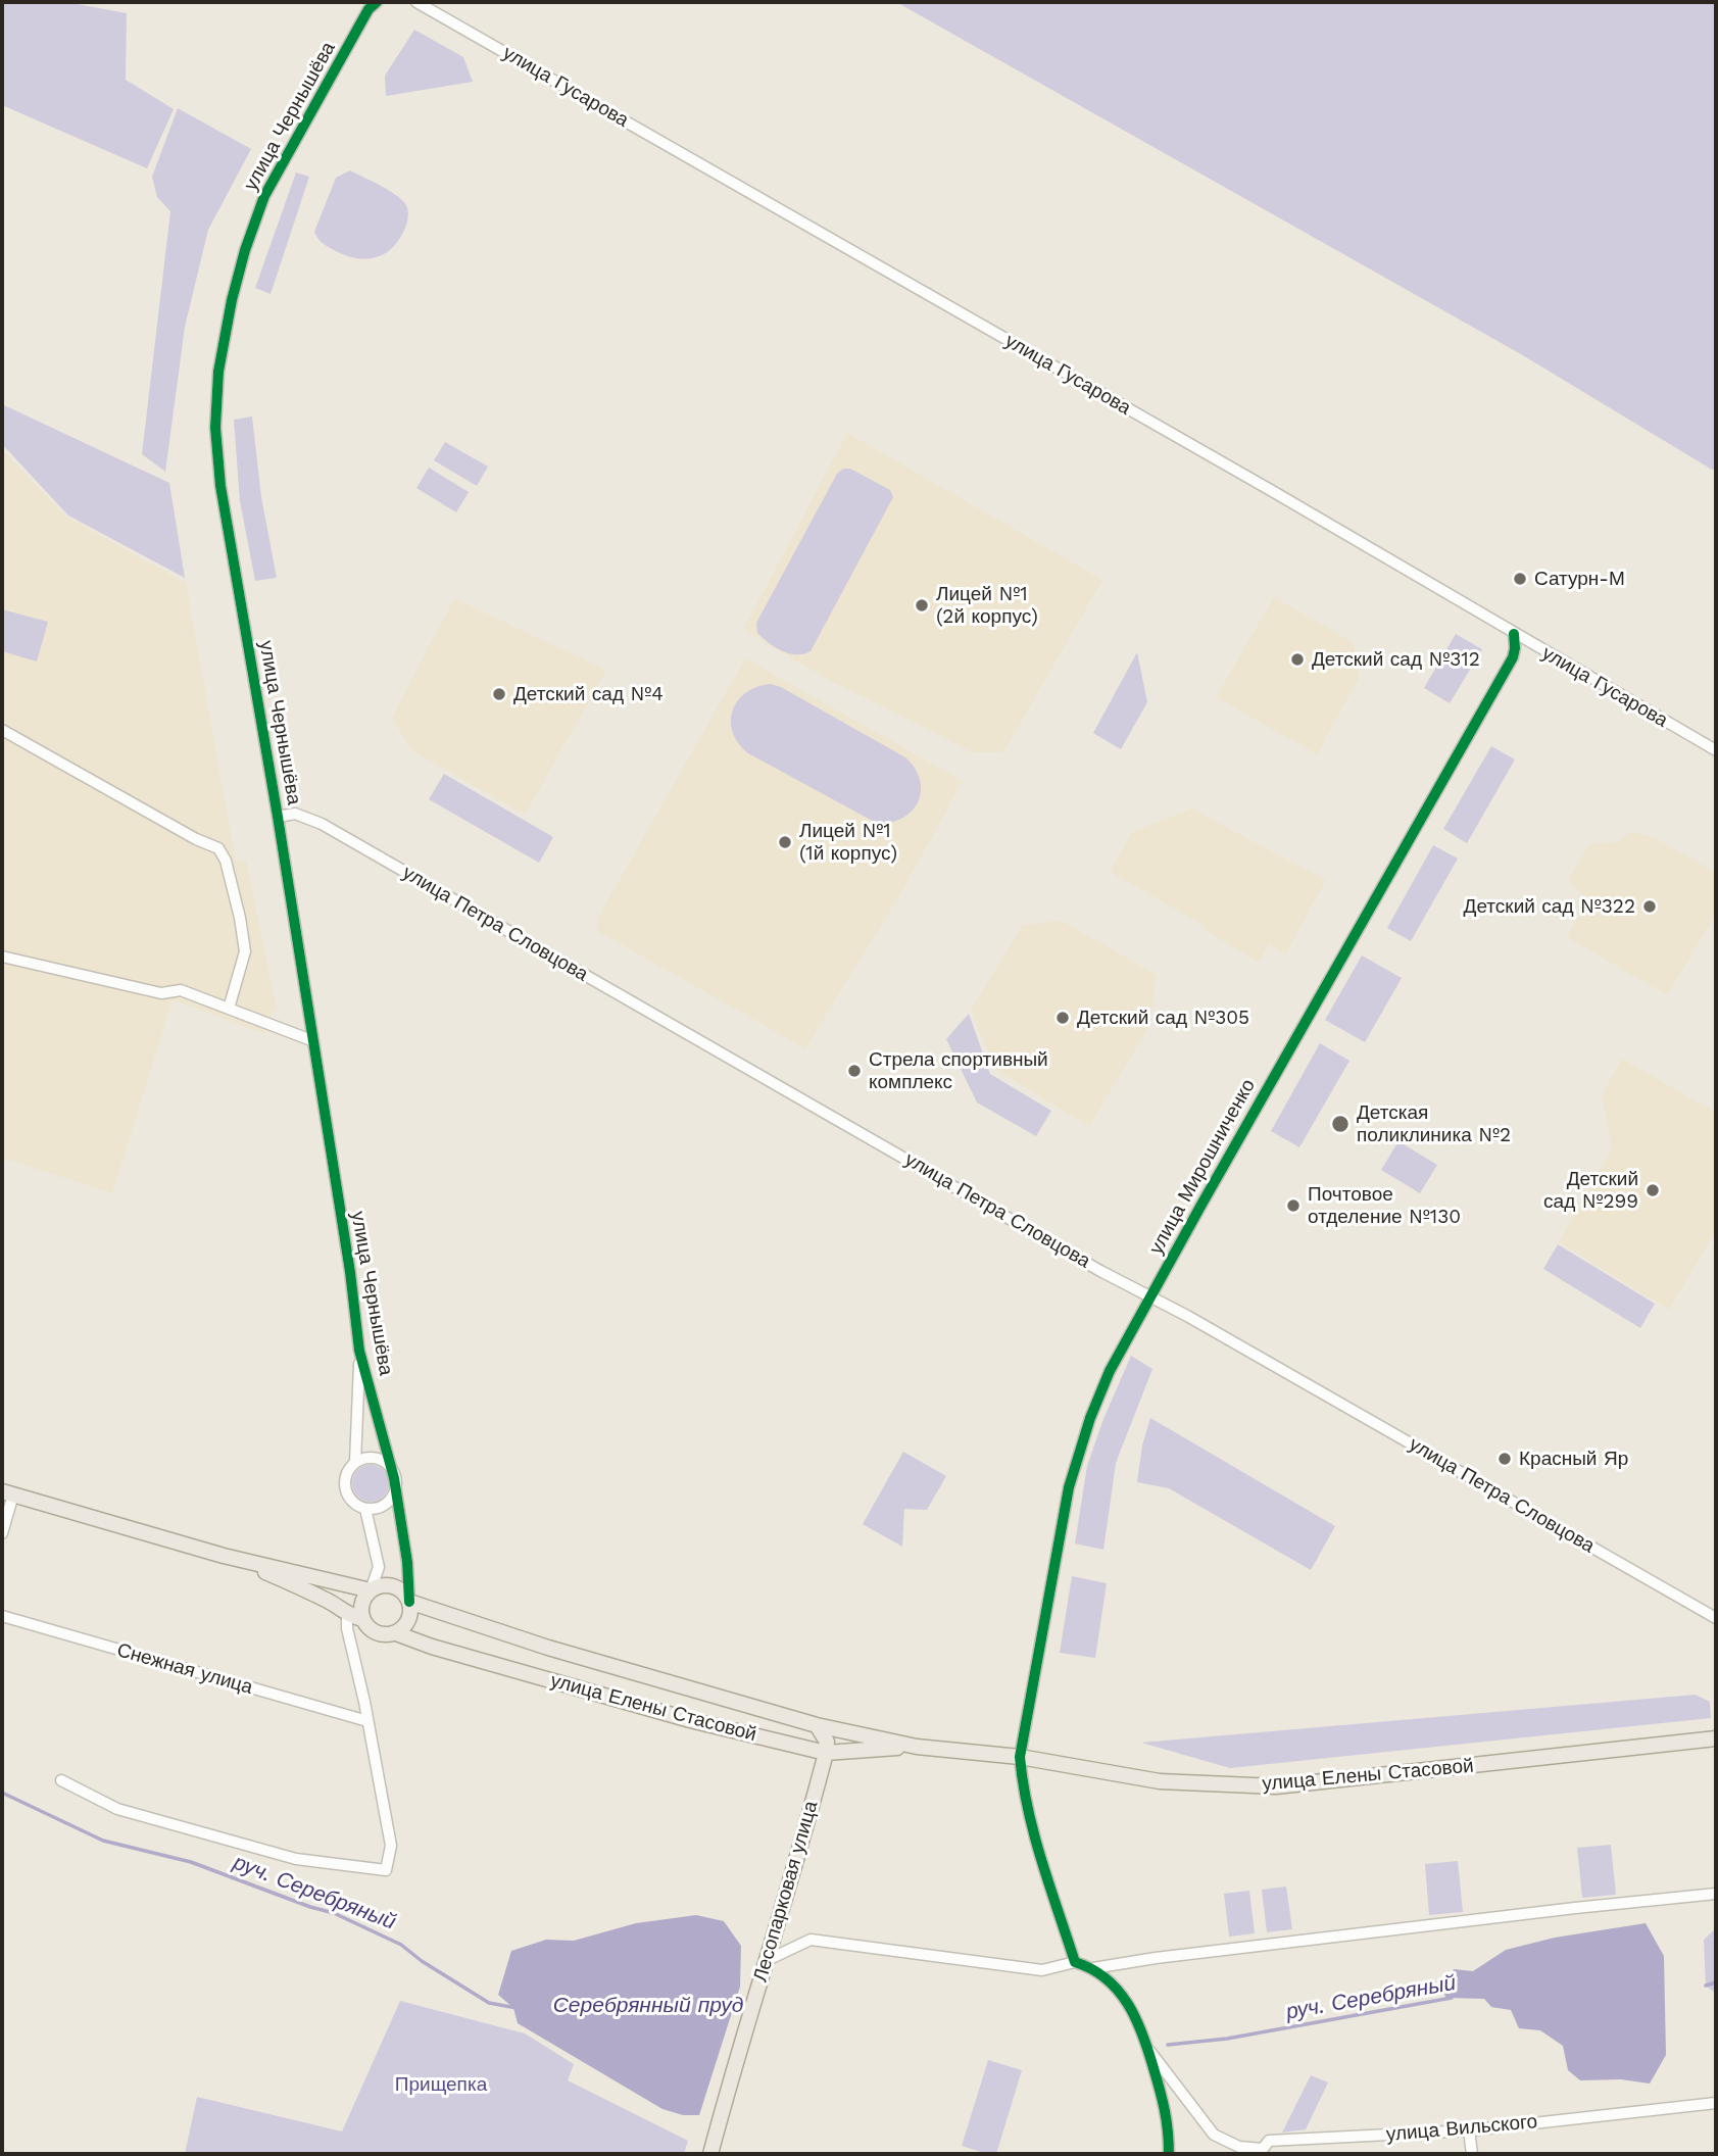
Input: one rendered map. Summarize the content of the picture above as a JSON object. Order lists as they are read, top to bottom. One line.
{"streets":{"main road":["улица Елены Стасовой","Лесопарковая улица"],"street":["улица Гусарова","улица Чернышёва","улица Петра Словцова","улица Мирошниченко","Снежная улица","улица Вильского"]},"crossings":[["улица Гусарова","улица Мирошниченко"],["улица Чернышёва","улица Петра Словцова"],["улица Чернышёва","улица Елены Стасовой"],["улица Петра Словцова","улица Мирошниченко"],["улица Мирошниченко","улица Елены Стасовой"],["улица Елены Стасовой","Лесопарковая улица"]],"water":["руч. Серебряный","Серебрянный пруд"],"parks":["Прищепка"],"places":["Сатурн-М","Лицей №1 (2й корпус)","Детский сад №312","Детский сад №4","Лицей №1 (1й корпус)","Детский сад №322","Детский сад №305","Стрела спортивный комплекс","Детская поликлиника №2","Детский сад №299","Почтовое отделение №130","Красный Яр"]}
